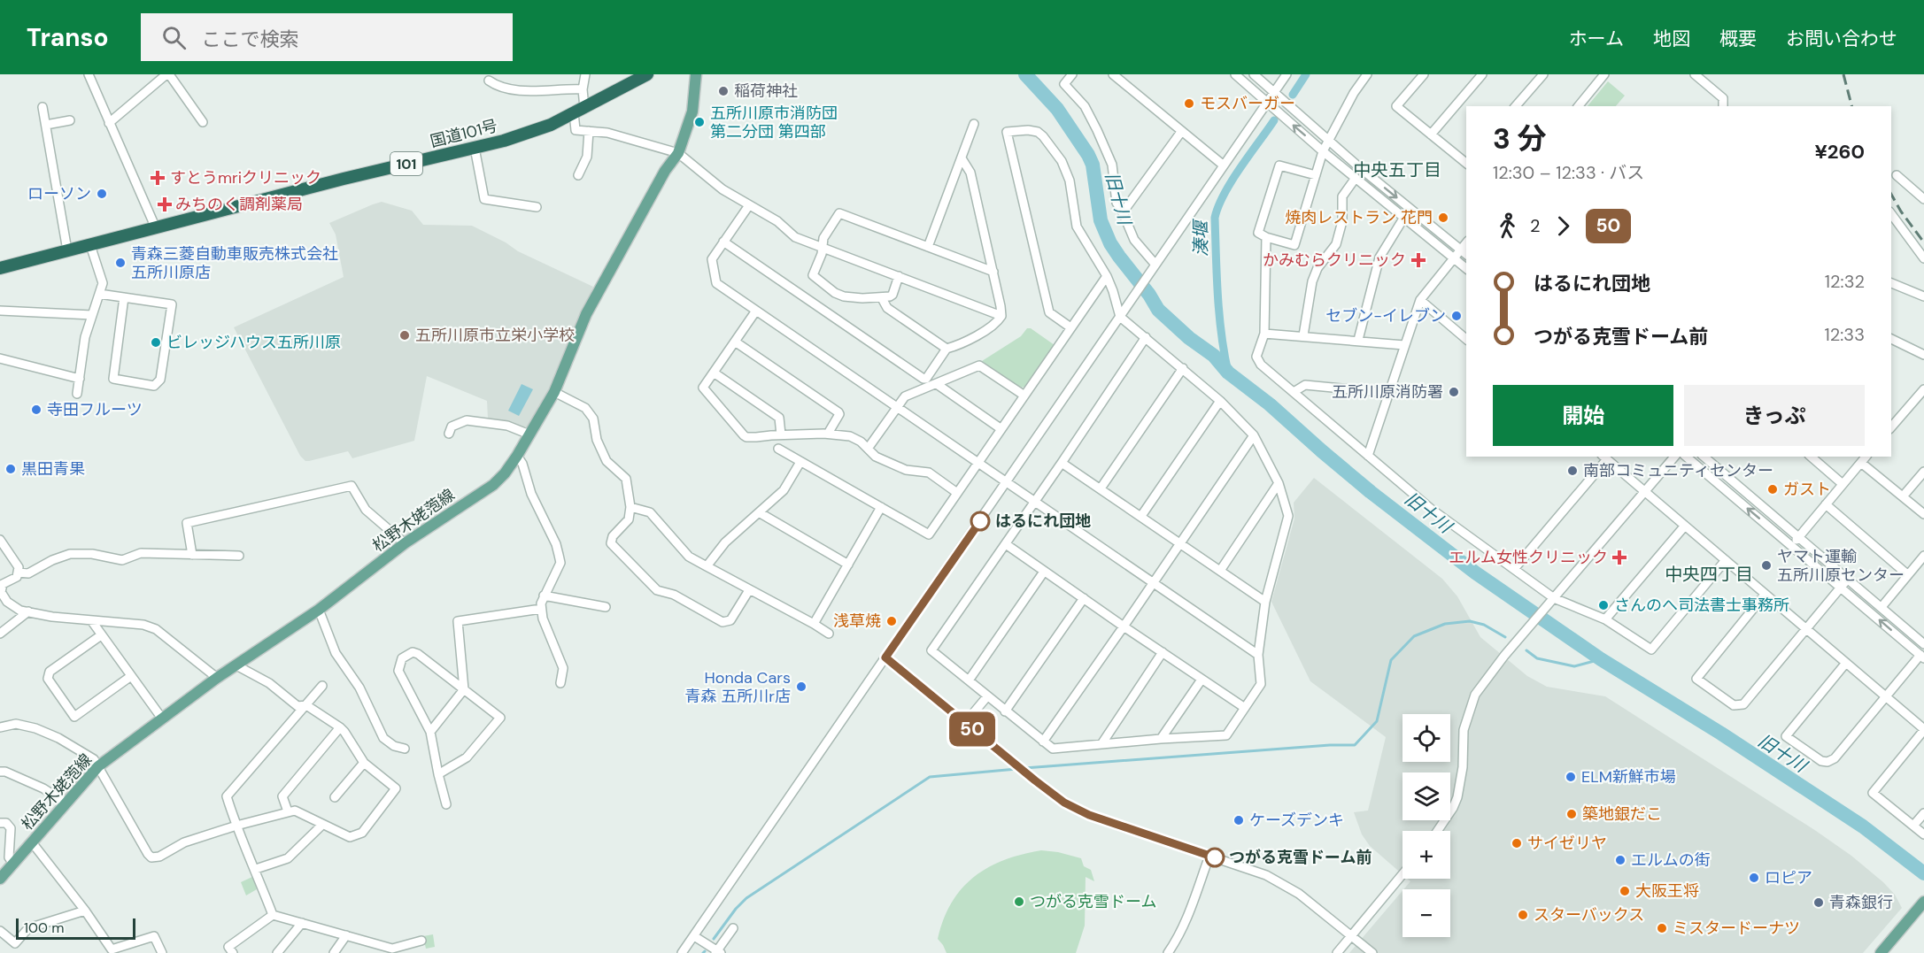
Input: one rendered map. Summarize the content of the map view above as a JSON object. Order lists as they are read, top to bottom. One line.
{"streets":{"highway":["国道101号","101"],"main road":["松野木姥萢線"]},"districts":["中央五丁目","中央四丁目"],"water":["旧十川","湊堰"],"places":{"other":["稲荷神社","モスバーガー","五所川原市消防団 第二分団 第四部","ローソン","焼肉レストラン 花門","青森三菱自動車販売株式会社 五所川原店","セブン-イレブン","五所川原市立栄小学校","ビレッジハウス五所川原","五所川原消防署","寺田フルーツ","黒田青果","南部コミュニティセンター","ガスト","はるにれ団地","ヤマト運輸 五所川原センター","さんのへ司法書士事務所","浅草焼","Honda Cars 青森 五所川r店","ELM新鮮市場","築地銀だこ","ケーズデンキ","サイゼリヤ","つがる克雪ドーム前","エルムの街","ロピア","大阪王将","つがる克雪ドーム","青森銀行","スターバックス","ミスタードーナツ"],"health":["すとうmriクリニック","みちのく調剤薬局","かみむらクリニック","エルム女性クリニック"]},"lines":["bus line 50"],"scale_bar":"100 m","page":{"header":"Transo","search":"ここで検索","nav":["ホーム","地図","概要","お問い合わせ"],"on_map":"50","heading":["3 分","12:30 – 12:33 · バス","¥260"],"legs":["2","50"],"list":[{"name":"はるにれ団地","value":"12:32"},{"name":"つがる克雪ドーム前","value":"12:33"}],"buttons":["開始","きっぷ"],"map_buttons":["+","−"],"scale":"100 m"}}
